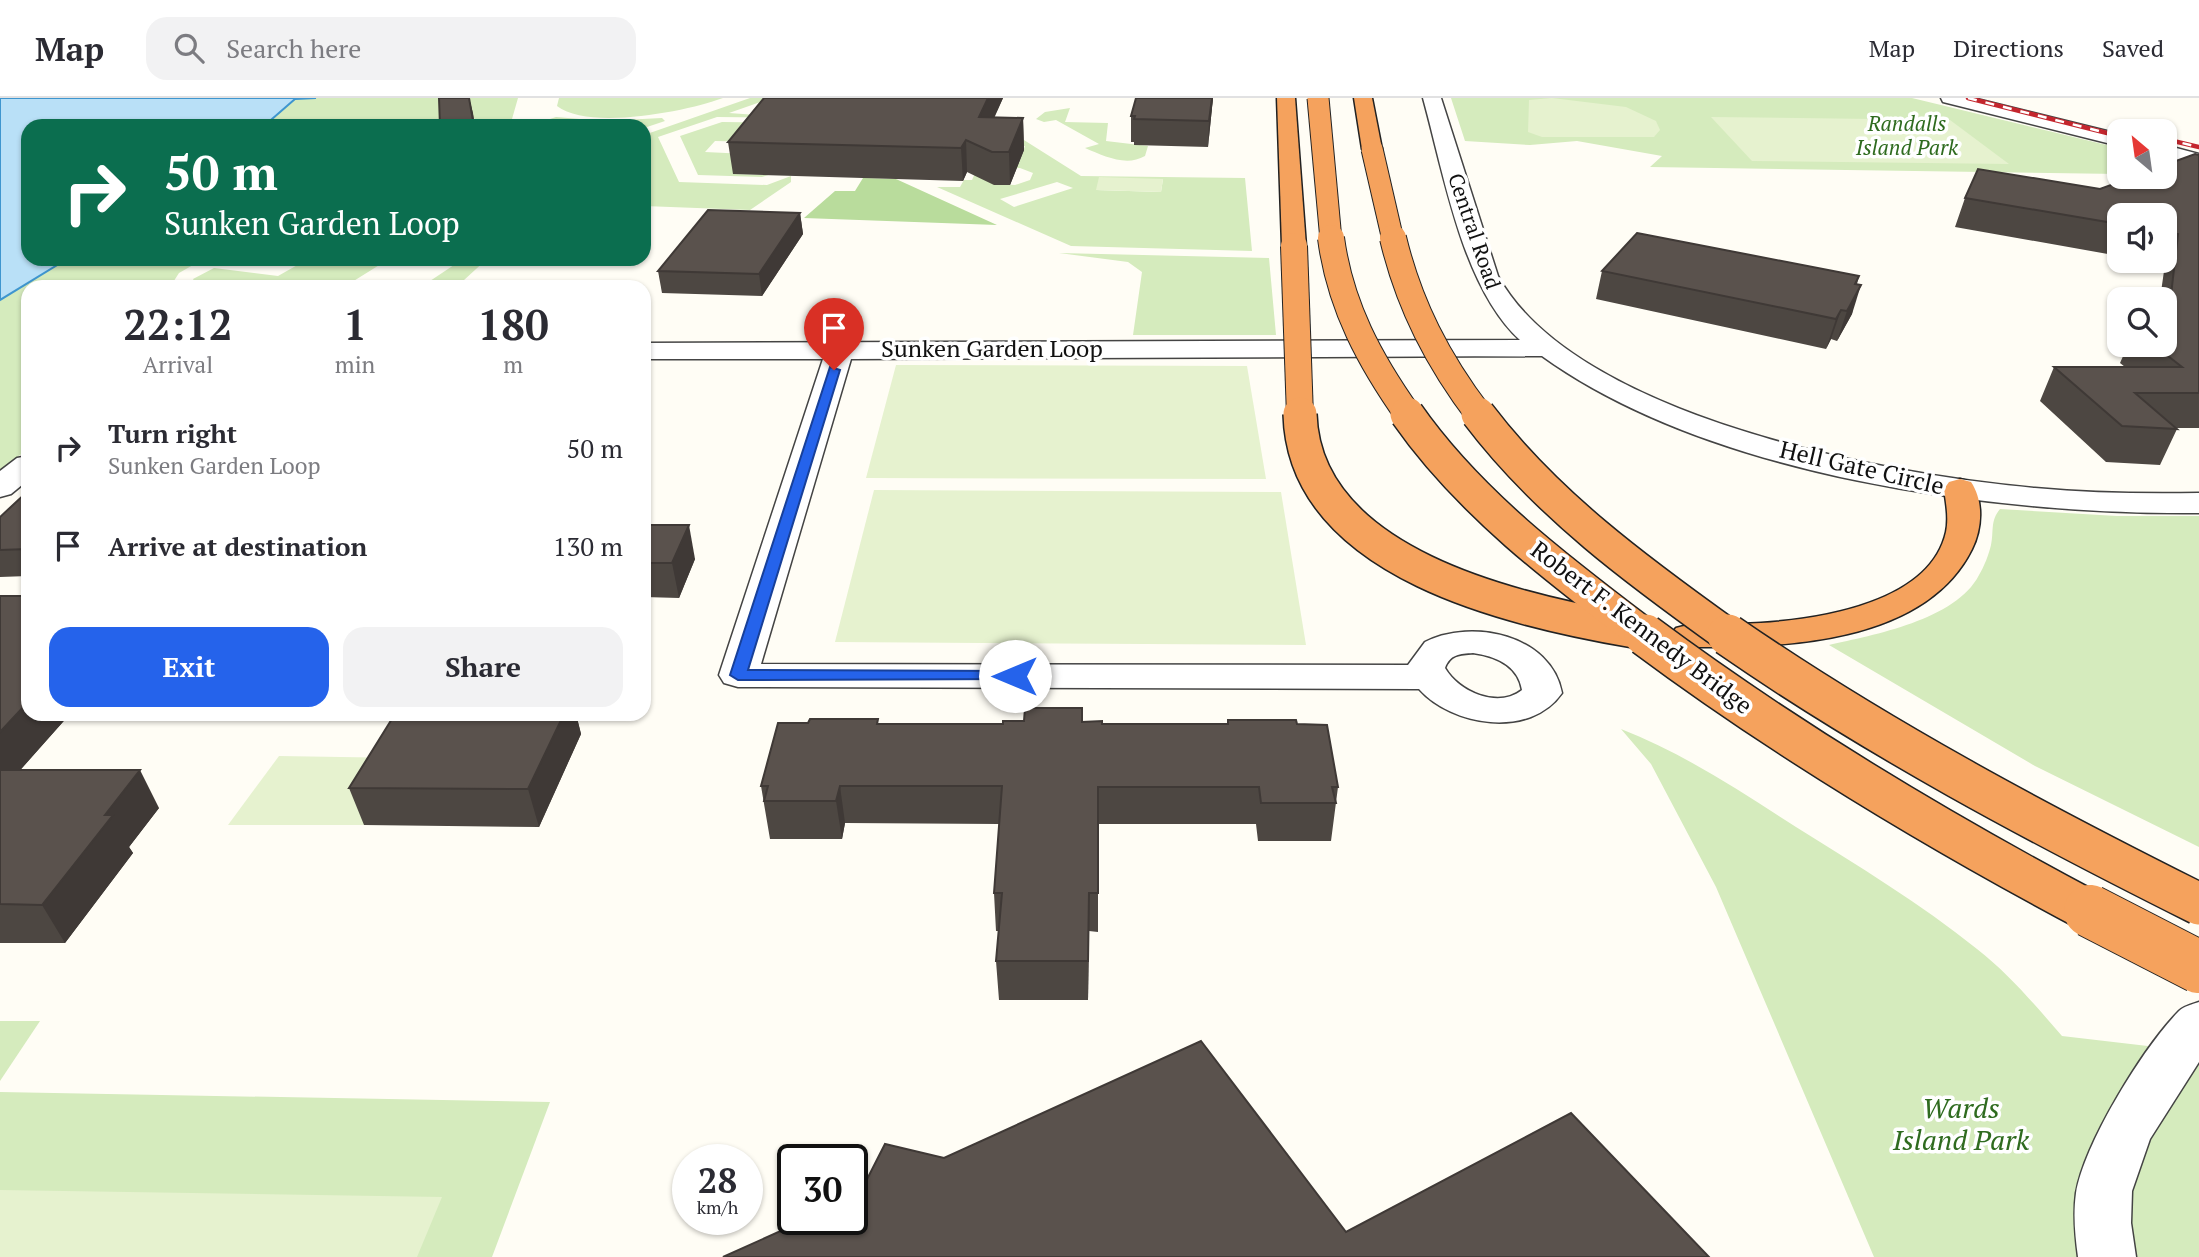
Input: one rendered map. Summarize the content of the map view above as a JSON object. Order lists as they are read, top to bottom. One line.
{"streets":{"highway":["Robert F. Kennedy Bridge"],"street":["Central Road","Sunken Garden Loop","Hell Gate Circle"]},"crossings":[["Central Road","Sunken Garden Loop"],["Central Road","Hell Gate Circle"],["Sunken Garden Loop","Hell Gate Circle"]],"parks":["Randalls Island Park","Wards Island Park"],"north":"top left","page":{"header":"Map","search":"Search here","nav":["Map","Directions","Saved"],"turn":["50 m","Sunken Garden Loop"],"eta":["22:12","Arrival","1","min","180","m"],"list":[{"name":"Turn right","note":"Sunken Garden Loop","value":"50 m"},{"name":"Arrive at destination","value":"130 m"}],"buttons":["Exit","Share"],"speed":"28 km/h","limit":"30"}}
